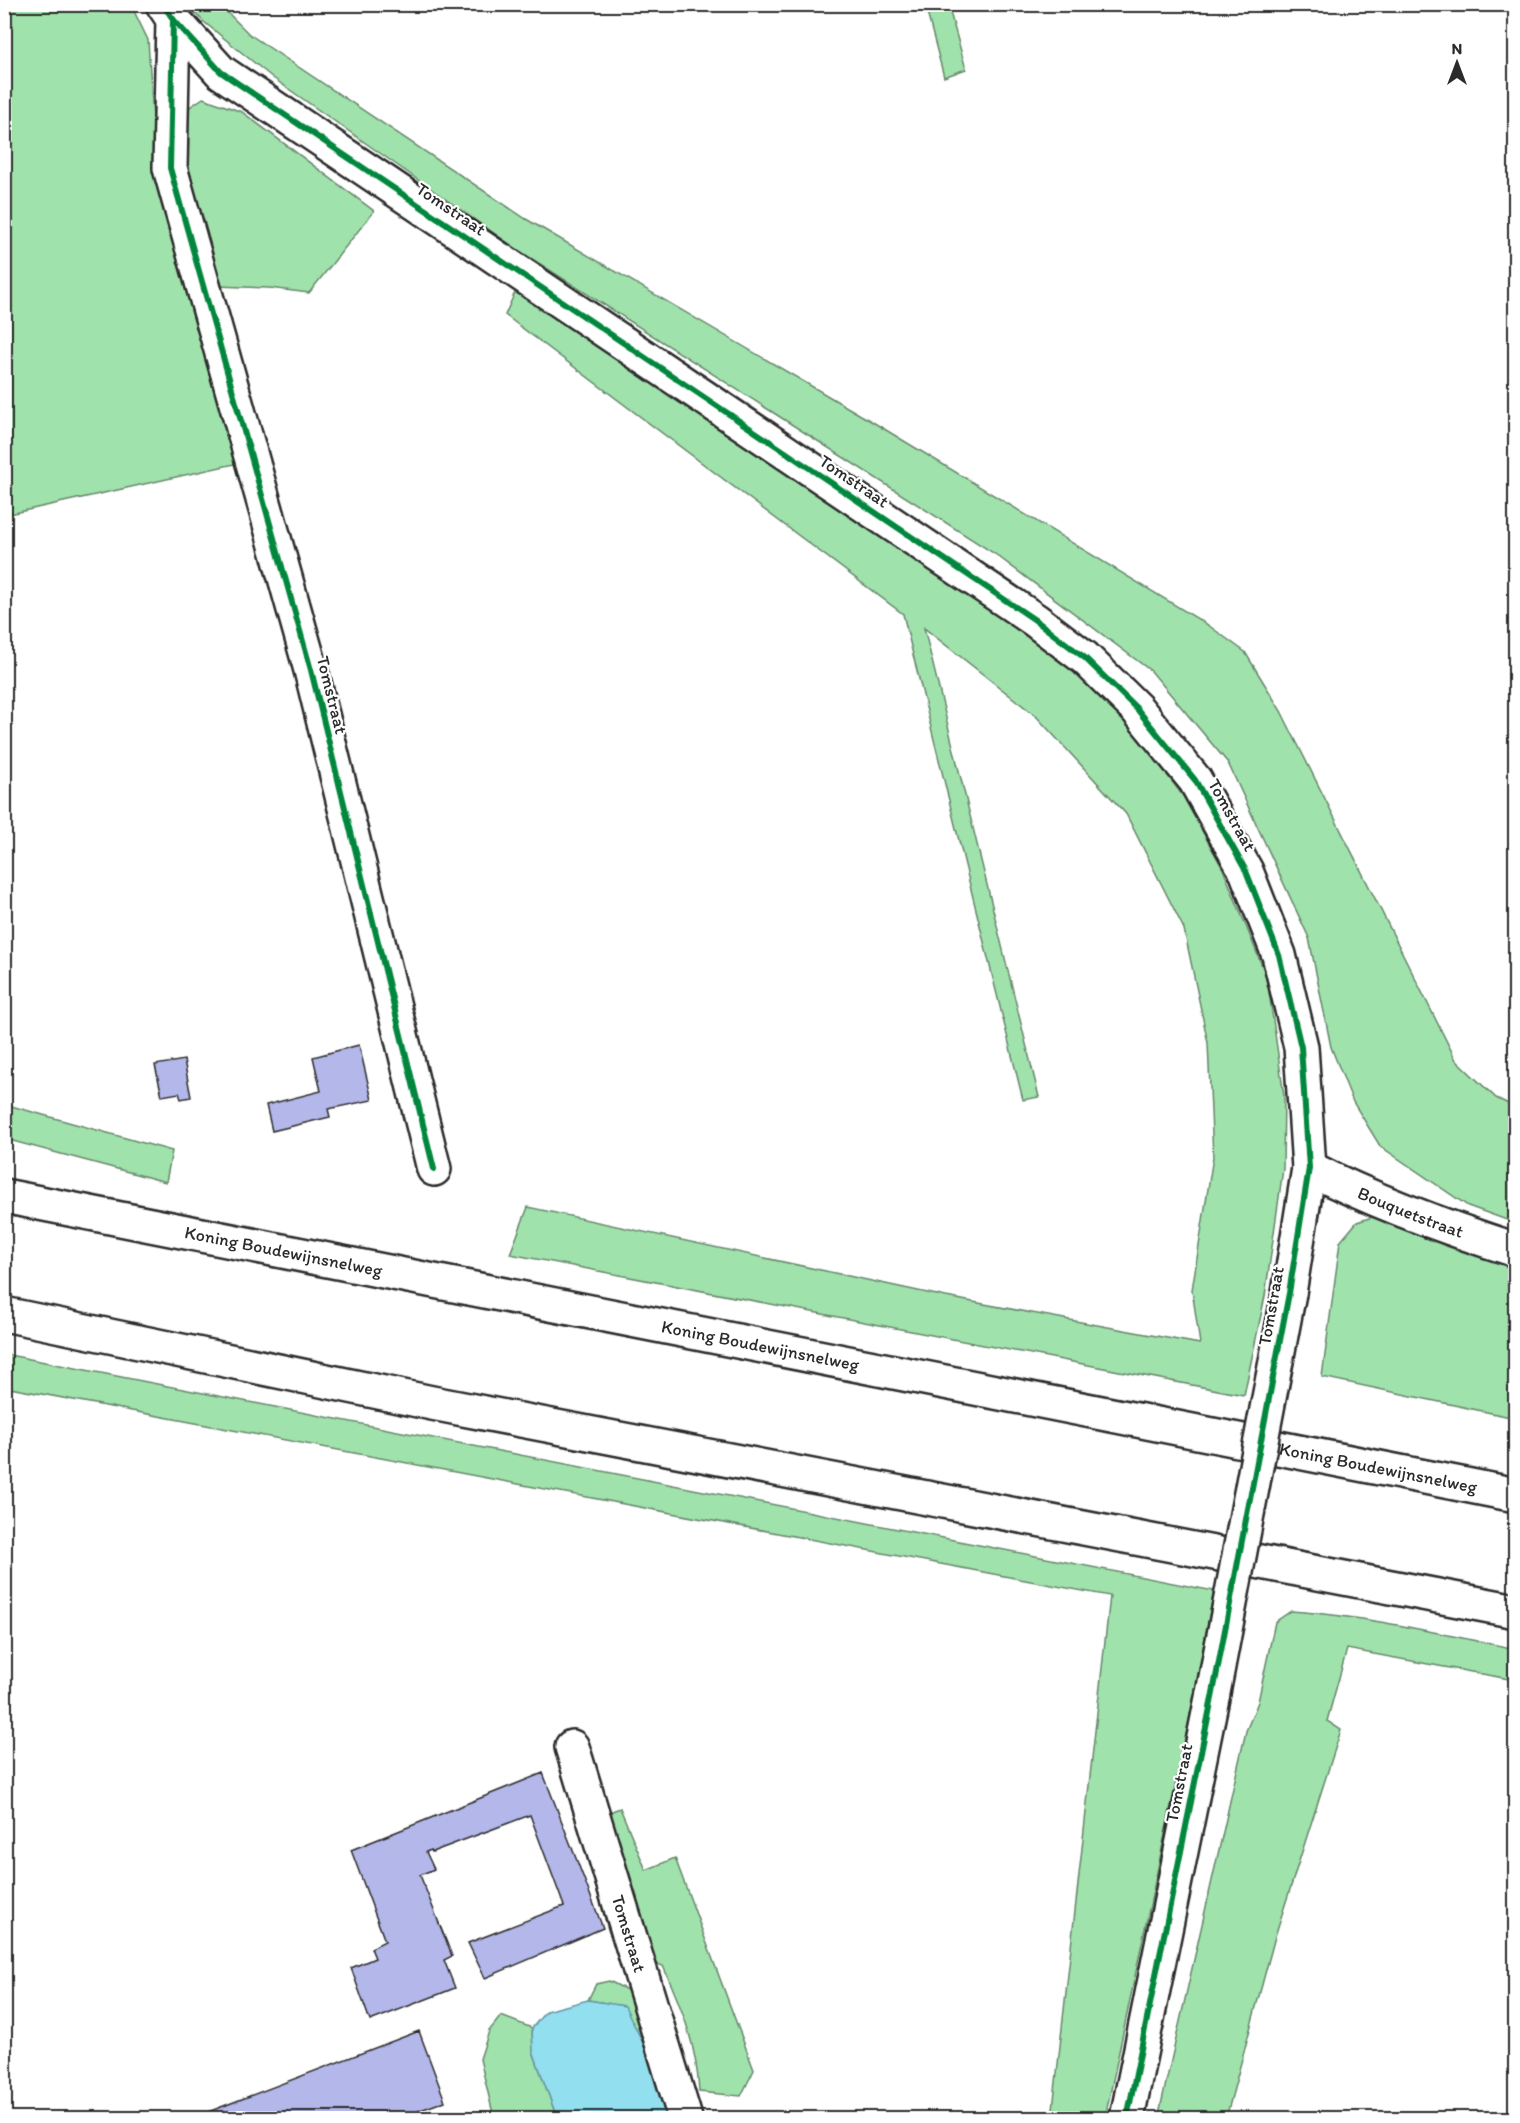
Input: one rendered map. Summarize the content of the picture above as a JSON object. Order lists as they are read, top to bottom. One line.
{"streets":{"main road":["Tomstraat","Bouquetstraat","Koning Boudewijnsnelweg"]},"crossings":[["Tomstraat","Bouquetstraat"]],"north":"top"}
